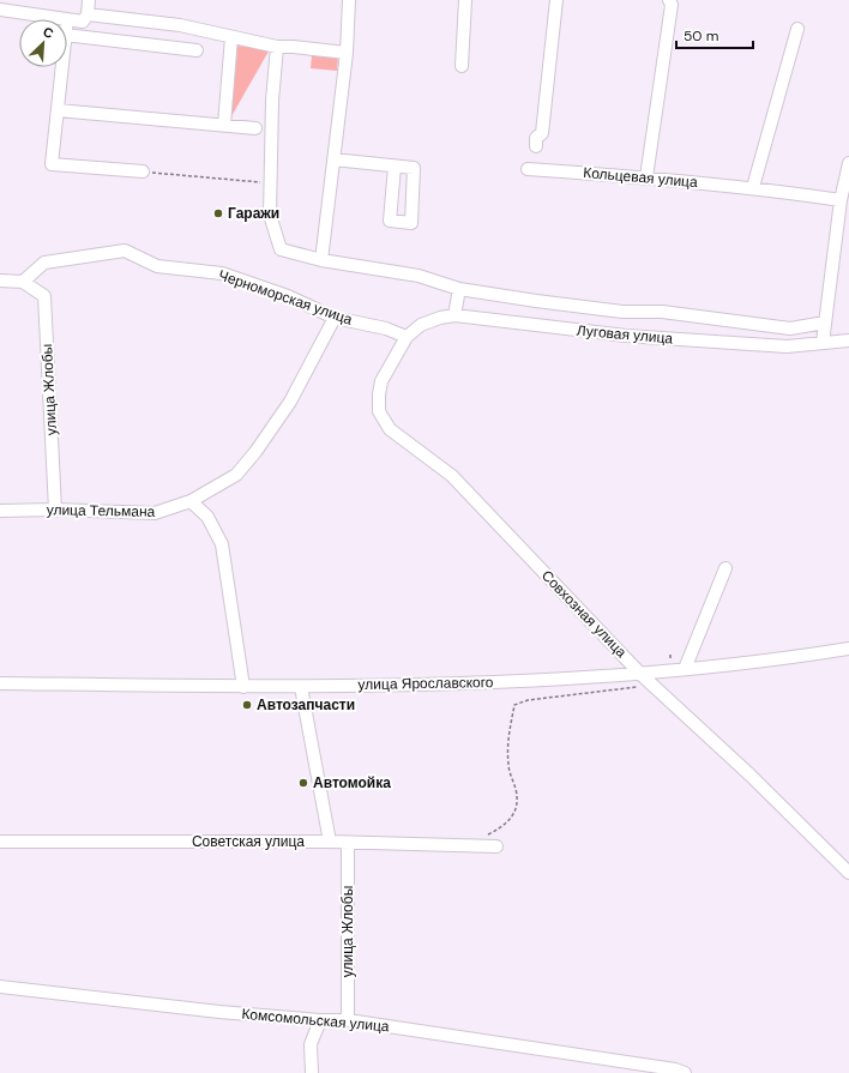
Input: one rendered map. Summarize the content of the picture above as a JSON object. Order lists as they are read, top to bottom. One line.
{"streets":{"street":["Кольцевая улица","Черноморская улица","Луговая улица","улица Жлобы","улица Тельмана","Совхозная улица","улица Ярославского","Советская улица","Комсомольская улица"]},"crossings":[["Черноморская улица","Луговая улица"],["Черноморская улица","улица Жлобы"],["Черноморская улица","улица Тельмана"],["Черноморская улица","Совхозная улица"],["Луговая улица","Совхозная улица"],["улица Жлобы","улица Тельмана"],["улица Жлобы","Советская улица"],["улица Жлобы","Комсомольская улица"],["Совхозная улица","улица Ярославского"]],"places":["Гаражи","Автозапчасти","Автомойка"],"scale_bar":"50 m","north":"top right"}
